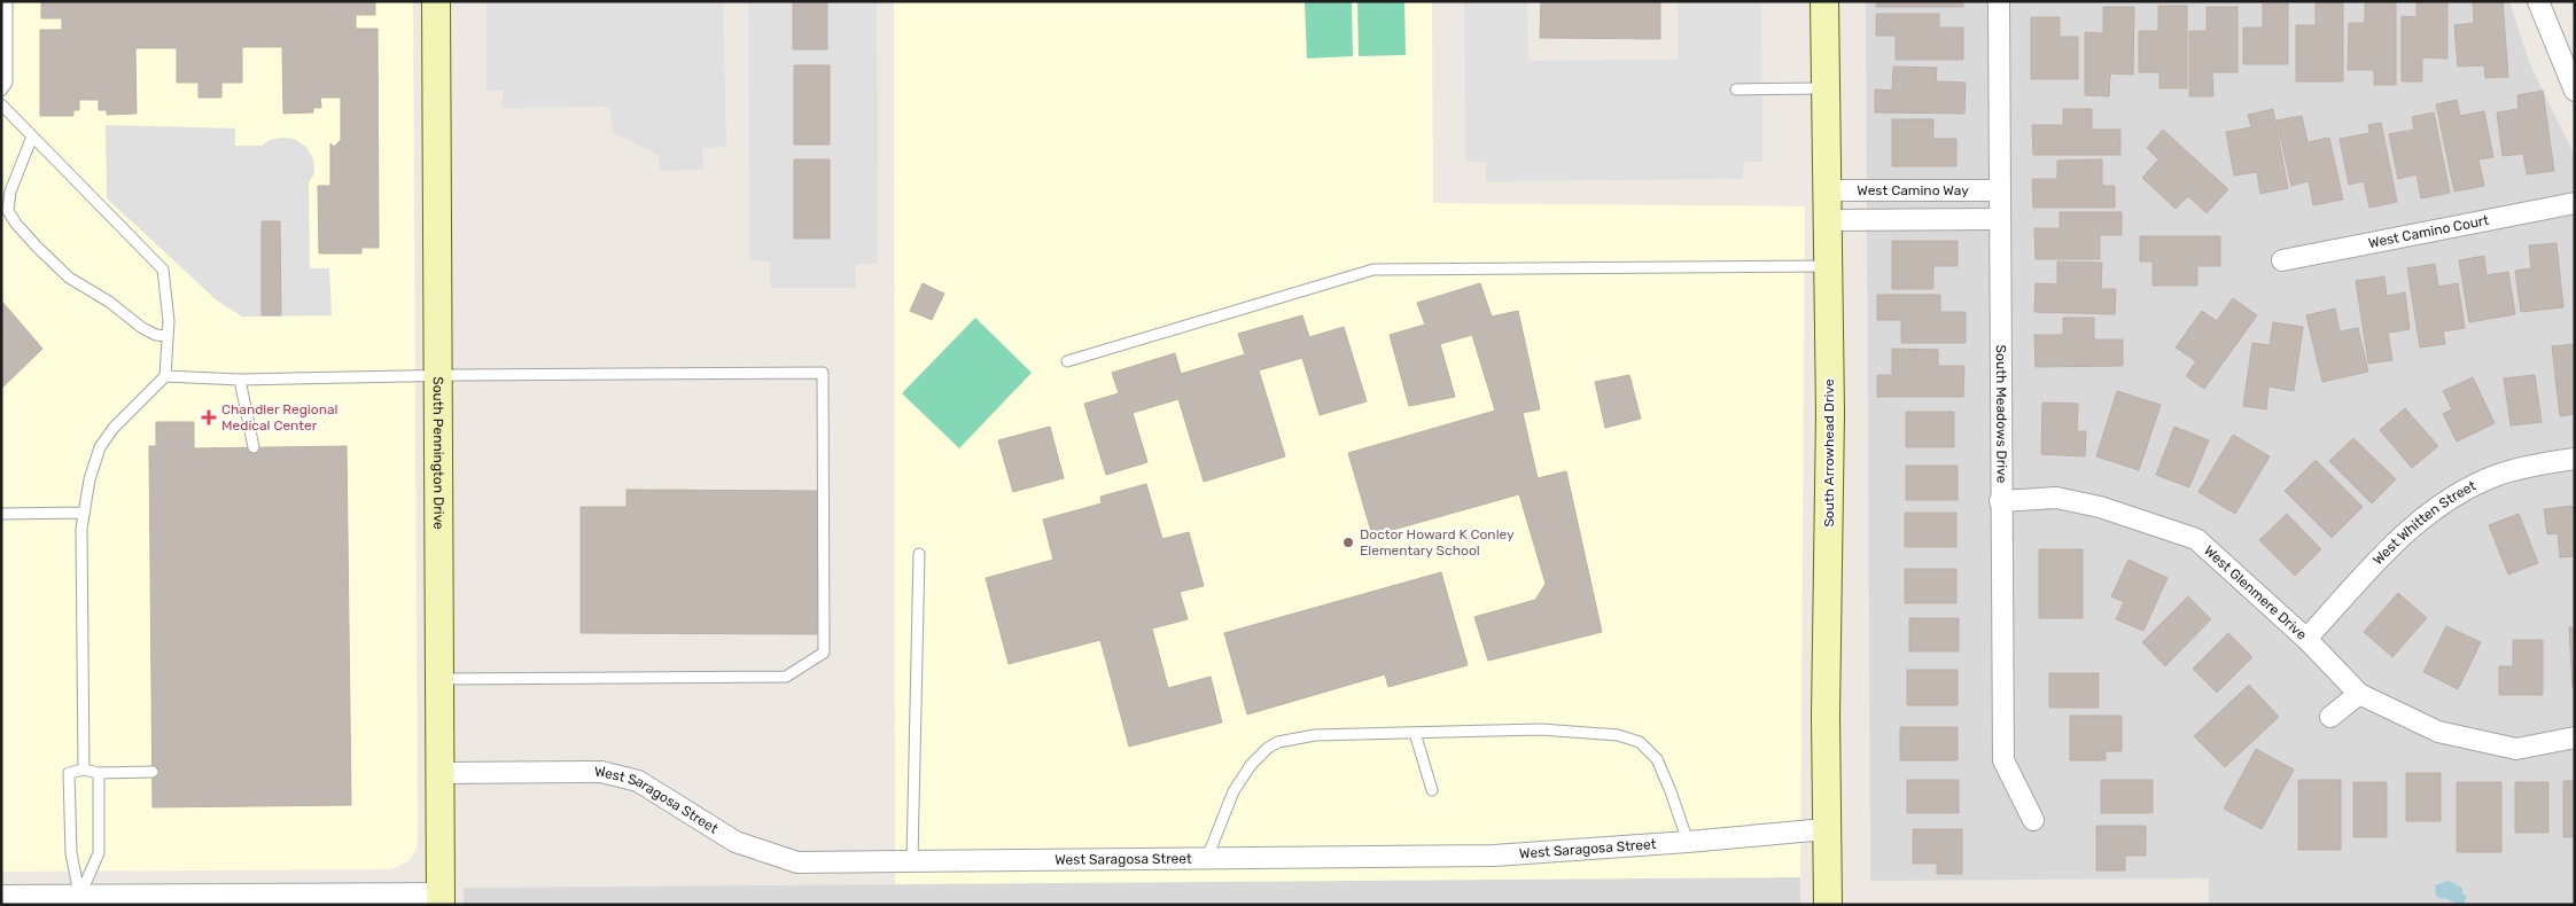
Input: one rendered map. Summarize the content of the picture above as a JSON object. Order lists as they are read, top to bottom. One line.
{"streets":{"street":["West Camino Way","West Camino Court","South Meadows Drive","South Pennington Drive","South Arrowhead Drive","West Whitten Street","West Glenmere Drive","West Saragosa Street"]},"crossings":[["West Camino Way","South Meadows Drive"],["West Camino Way","South Arrowhead Drive"],["South Meadows Drive","West Glenmere Drive"],["South Pennington Drive","West Saragosa Street"],["South Arrowhead Drive","West Saragosa Street"],["West Whitten Street","West Glenmere Drive"]],"places":{"health":["Chandler Regional Medical Center"],"other":["Doctor Howard K Conley Elementary School"]}}
